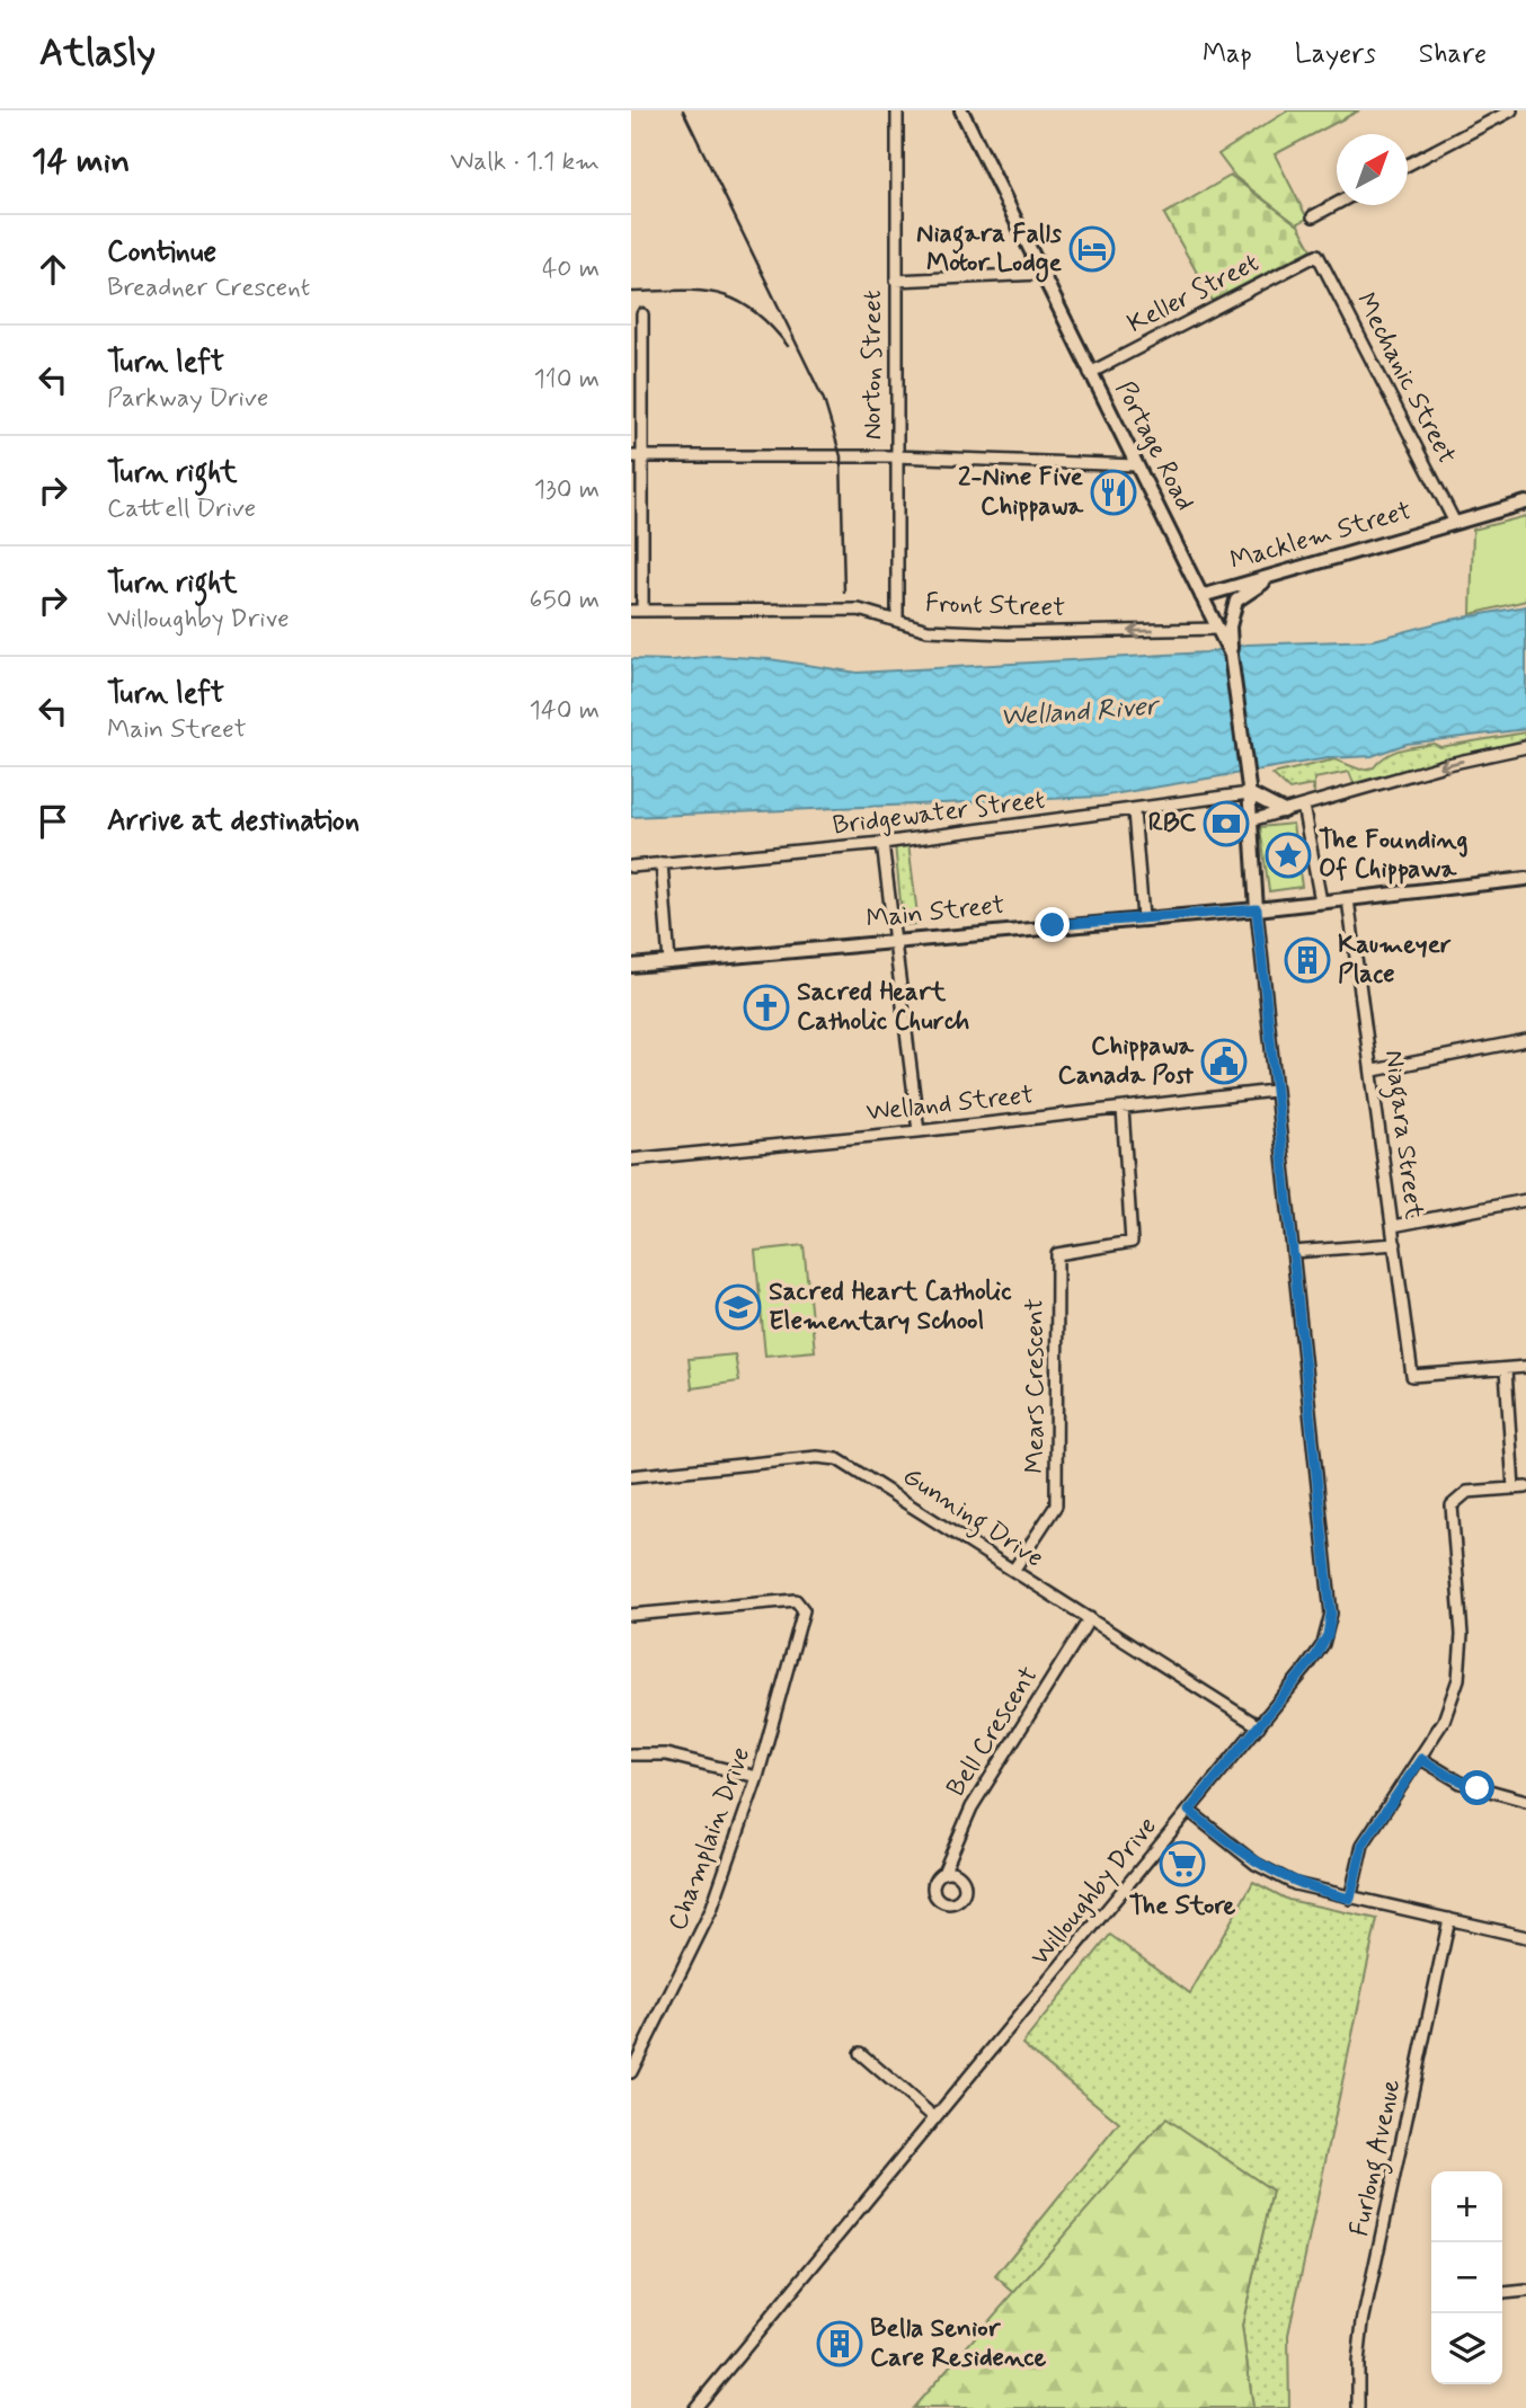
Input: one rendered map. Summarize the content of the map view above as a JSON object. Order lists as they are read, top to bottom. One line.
{"streets":{"main road":["Portage Road","Macklem Street","Main Street"],"street":["Keller Street","Norton Street","Mechanic Street","Front Street","Bridgewater Street","Welland Street","Niagara Street","Mears Crescent","Gunning Drive","Bell Crescent","Champlain Drive","Willoughby Drive","Furlong Avenue"]},"crossings":[["Keller Street","Mechanic Street"],["Keller Street","Portage Road"],["Norton Street","Front Street"],["Mechanic Street","Macklem Street"],["Portage Road","Macklem Street"],["Portage Road","Front Street"],["Portage Road","Bridgewater Street"],["Portage Road","Main Street"],["Portage Road","Willoughby Drive"],["Main Street","Niagara Street"],["Main Street","Willoughby Drive"],["Welland Street","Mears Crescent"],["Welland Street","Willoughby Drive"],["Mears Crescent","Gunning Drive"],["Gunning Drive","Bell Crescent"],["Gunning Drive","Willoughby Drive"]],"one_way":["Front Street"],"water":["Welland River"],"places":{"hotel":["Niagara Falls Motor Lodge"],"restaurant":["2-Nine Five Chippawa"],"bank":["RBC"],"place":["The Founding Of Chippawa"],"building":["Kaumeyer Place","Bella Senior Care Residence"],"church":["Sacred Heart Catholic Church"],"public building":["Chippawa Canada Post"],"school or university":["Sacred Heart Catholic Elementary School"],"supermarket":["The Store"]},"north":"top right","page":{"header":"Atlasly","nav":["Map","Layers","Share"],"heading":["14 min","Walk · 1.1 km"],"list":[["Continue","Breadner Crescent","40 m"],["Turn left","Parkway Drive","110 m"],["Turn right","Cattell Drive","130 m"],["Turn right","Willoughby Drive","650 m"],["Turn left","Main Street","140 m"],"Arrive at destination"],"map_buttons":["+","−"]}}
